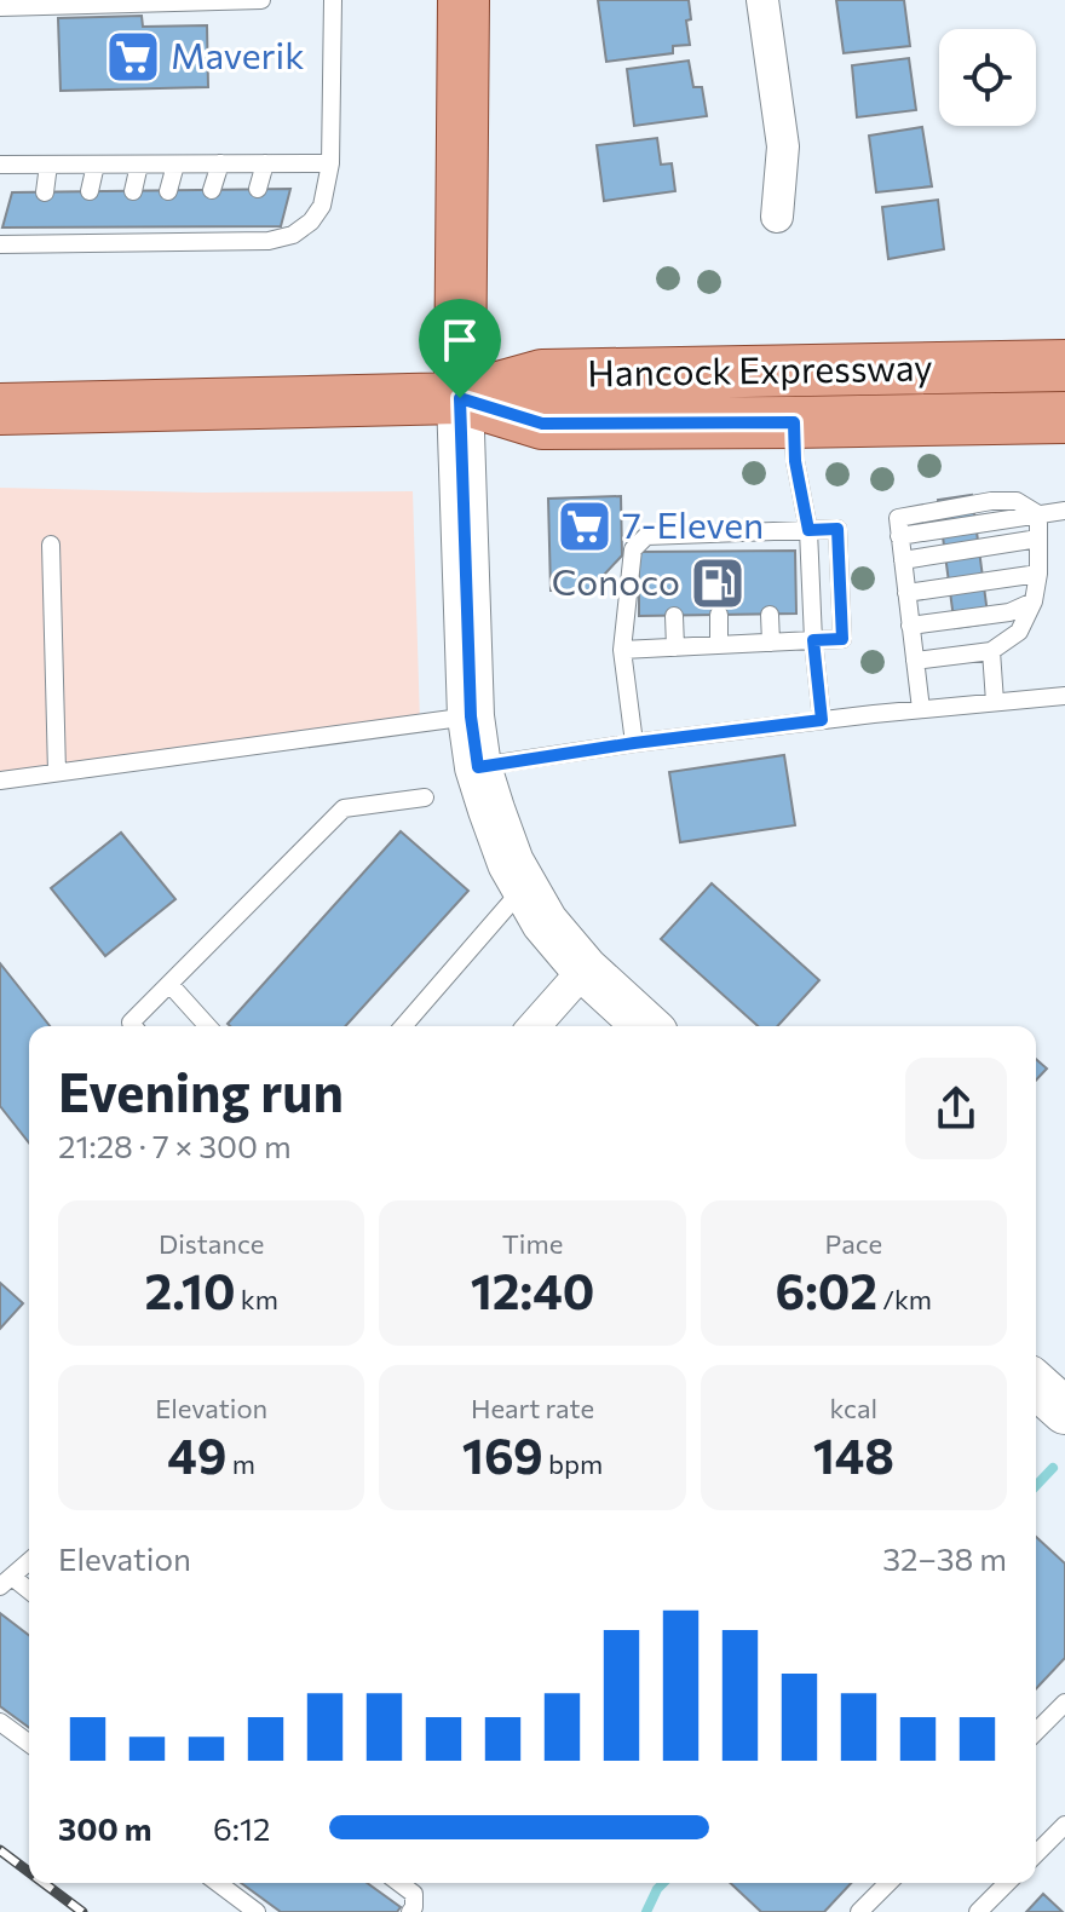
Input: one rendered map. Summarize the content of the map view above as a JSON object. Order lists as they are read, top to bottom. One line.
{"streets":{"main road":["Hancock Expressway"]},"places":{"supermarket":["Maverik","7-Eleven"],"fuel station":["Conoco"]},"page":{"heading":["Evening run","21:28 · 7 × 300 m"],"stats":[["Distance","2.10 km"],["Time","12:40"],["Pace","6:02 /km"],["Elevation","49 m"],["Heart rate","169 bpm"],["kcal","148"]],"chart":["Elevation","32–38 m"],"list":[{"name":"300 m","note":"6:12"}]}}
